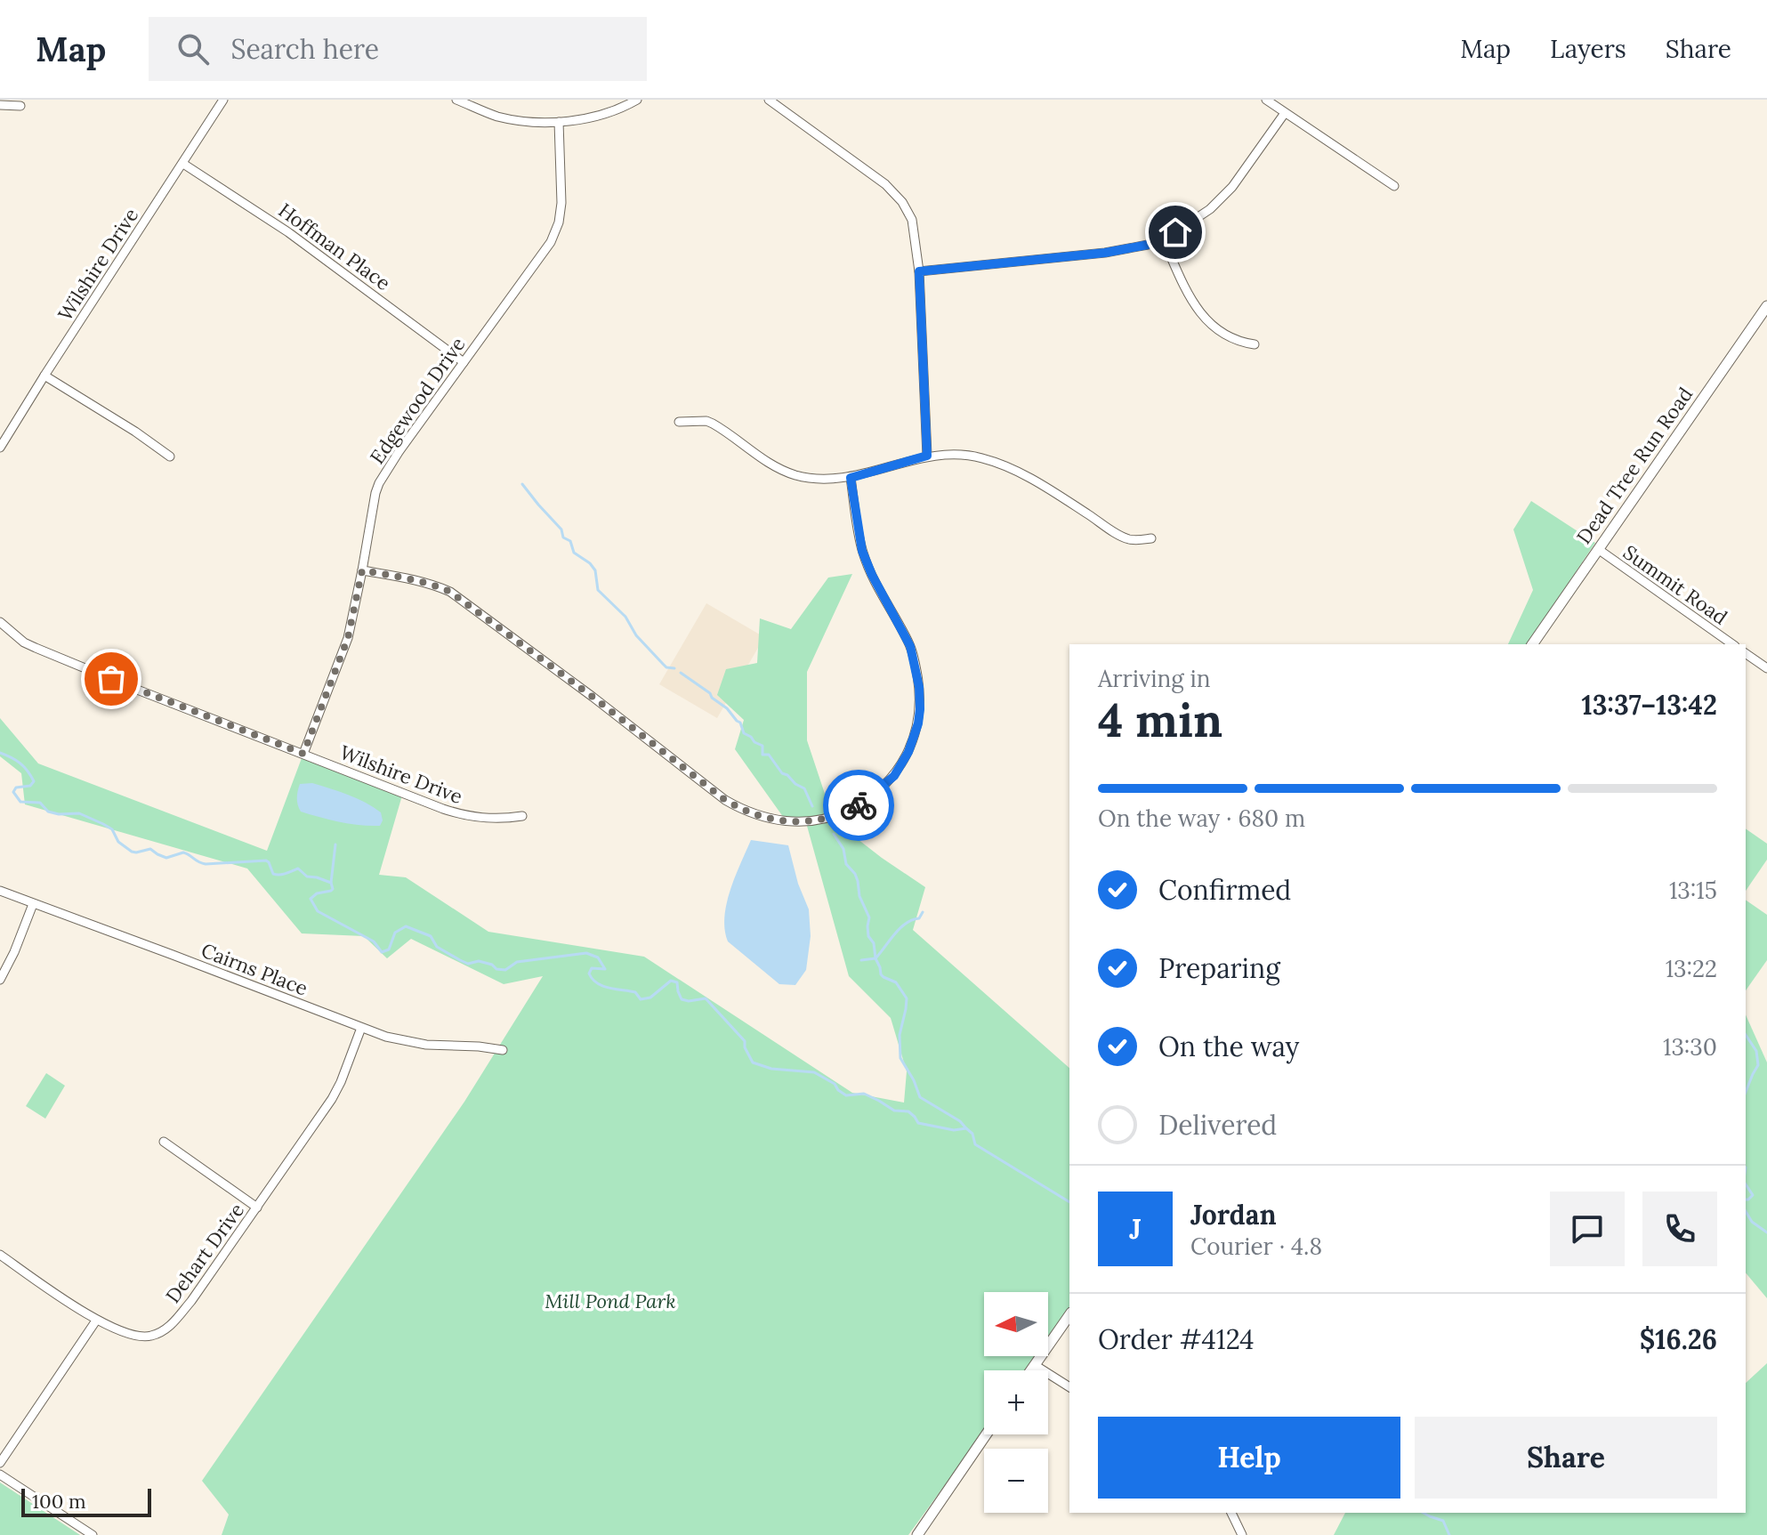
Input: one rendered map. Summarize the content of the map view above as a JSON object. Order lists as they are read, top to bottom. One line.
{"streets":{"street":["Hoffman Place","Wilshire Drive","Edgewood Drive","Dead Tree Run Road","Summit Road","Cairns Place","Dehart Drive"]},"crossings":[["Hoffman Place","Wilshire Drive"],["Hoffman Place","Edgewood Drive"],["Wilshire Drive","Edgewood Drive"],["Dead Tree Run Road","Summit Road"],["Cairns Place","Dehart Drive"]],"parks":["Mill Pond Park"],"scale_bar":"100 m","north":"left","page":{"header":"Map","search":"Search here","nav":["Map","Layers","Share"],"heading":["4 min","Arriving in","13:37–13:42"],"panel":["Jordan","Courier · 4.8","Order #4124","$16.26"],"bar":"On the way · 680 m","list":[["Confirmed","13:15"],["Preparing","13:22"],["On the way","13:30"],"Delivered"],"round":"J","map_buttons":["+","−"],"buttons":["Help","Share"],"scale":"100 m"}}
